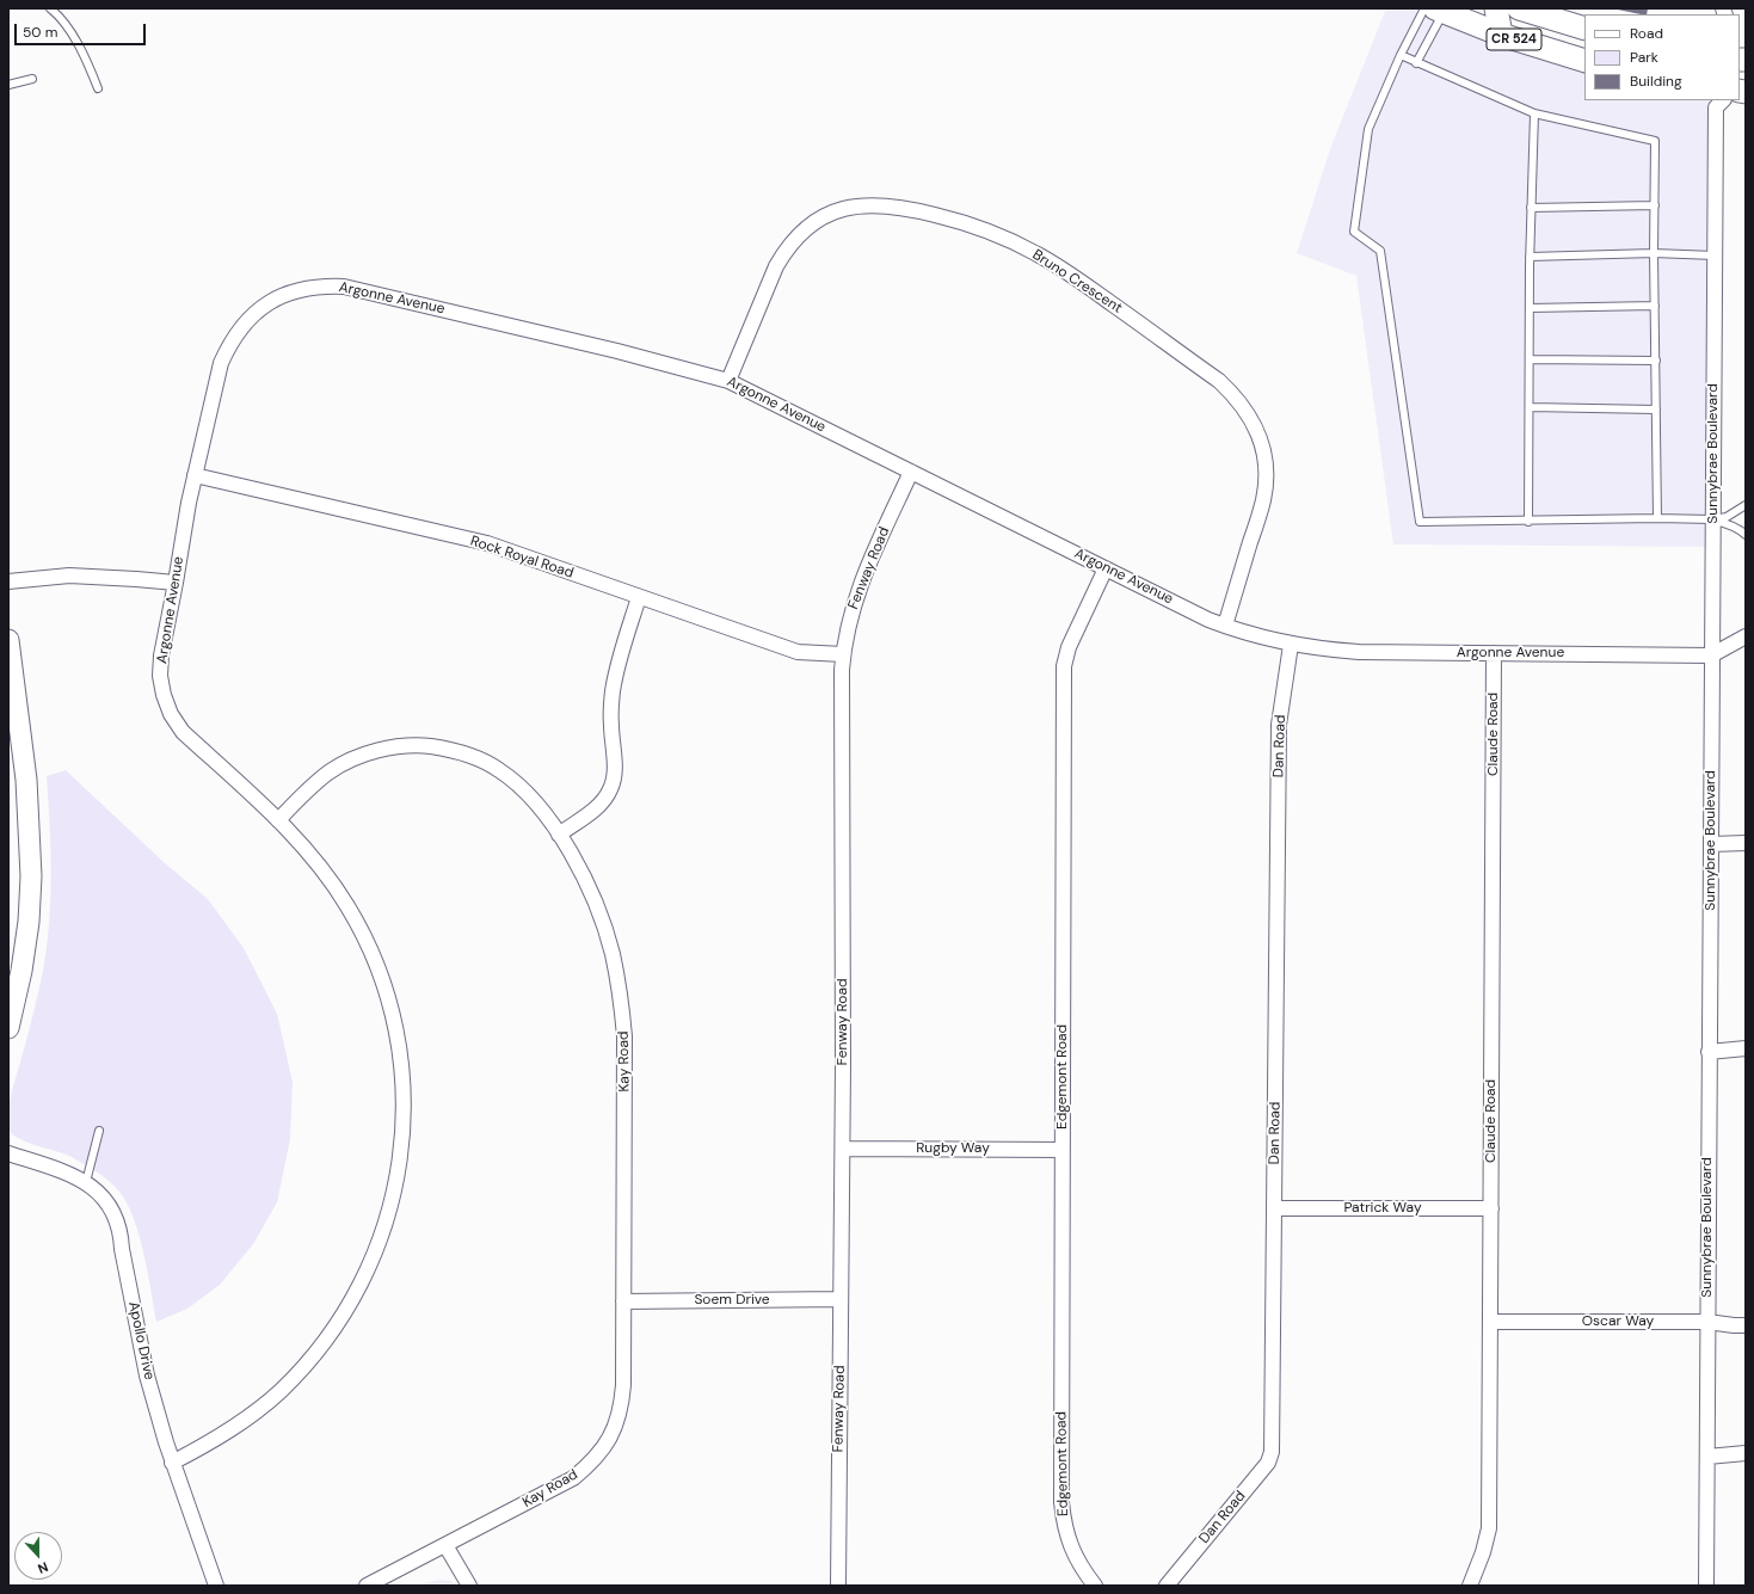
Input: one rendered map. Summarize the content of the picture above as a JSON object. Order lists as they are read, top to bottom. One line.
{"streets":{"main road":["CR 524"],"street":["Bruno Crescent","Argonne Avenue","Sunnybrae Boulevard","Rock Royal Road","Fenway Road","Claude Road","Dan Road","Kay Road","Edgemont Road","Rugby Way","Patrick Way","Soem Drive","Oscar Way","Apollo Drive"]},"crossings":[["Bruno Crescent","Argonne Avenue"],["Argonne Avenue","Sunnybrae Boulevard"],["Argonne Avenue","Rock Royal Road"],["Argonne Avenue","Fenway Road"],["Argonne Avenue","Claude Road"],["Argonne Avenue","Dan Road"],["Argonne Avenue","Kay Road"],["Argonne Avenue","Edgemont Road"],["Argonne Avenue","Apollo Drive"],["Sunnybrae Boulevard","Oscar Way"],["Rock Royal Road","Fenway Road"],["Fenway Road","Rugby Way"],["Fenway Road","Soem Drive"],["Claude Road","Patrick Way"],["Claude Road","Oscar Way"],["Dan Road","Patrick Way"],["Kay Road","Soem Drive"],["Edgemont Road","Rugby Way"]],"legend":["Road","Park","Building"],"scale_bar":"50 m","north":"bottom"}
